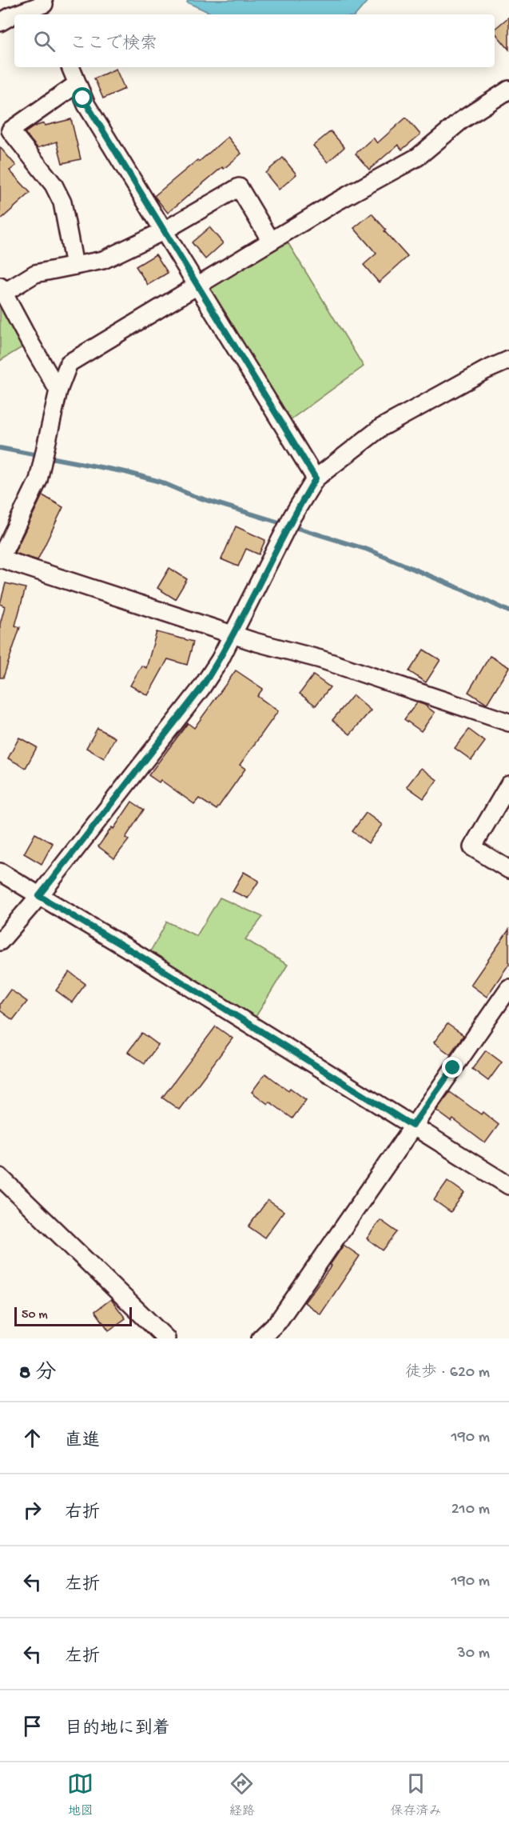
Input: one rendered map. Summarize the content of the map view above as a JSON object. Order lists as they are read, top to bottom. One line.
{"scale_bar":"50 m","page":{"search":"ここで検索","scale":"50 m","heading":["8 分","徒歩 · 620 m"],"list":[["直進","190 m"],["右折","210 m"],["左折","190 m"],["左折","30 m"],"目的地に到着"],"nav":["地図","経路","保存済み"]}}
